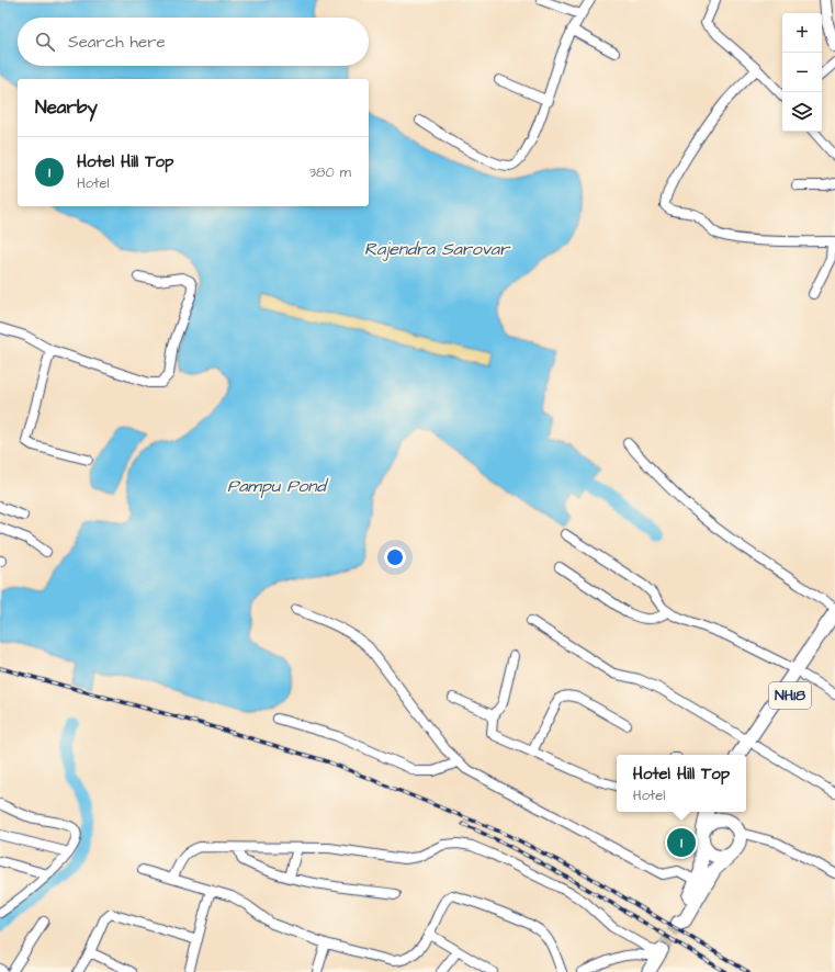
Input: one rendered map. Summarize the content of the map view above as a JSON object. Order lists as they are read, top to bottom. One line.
{"streets":{"highway":["NH18"]},"water":["Rajendra Sarovar","Pampu Pond"],"page":{"map_buttons":["+","−"],"search":"Search here","heading":"Nearby","list":[{"mark":"1","name":"Hotel Hill Top","note":"Hotel","value":"380 m"}],"popup":["Hotel Hill Top","Hotel"],"pins":"1"}}
